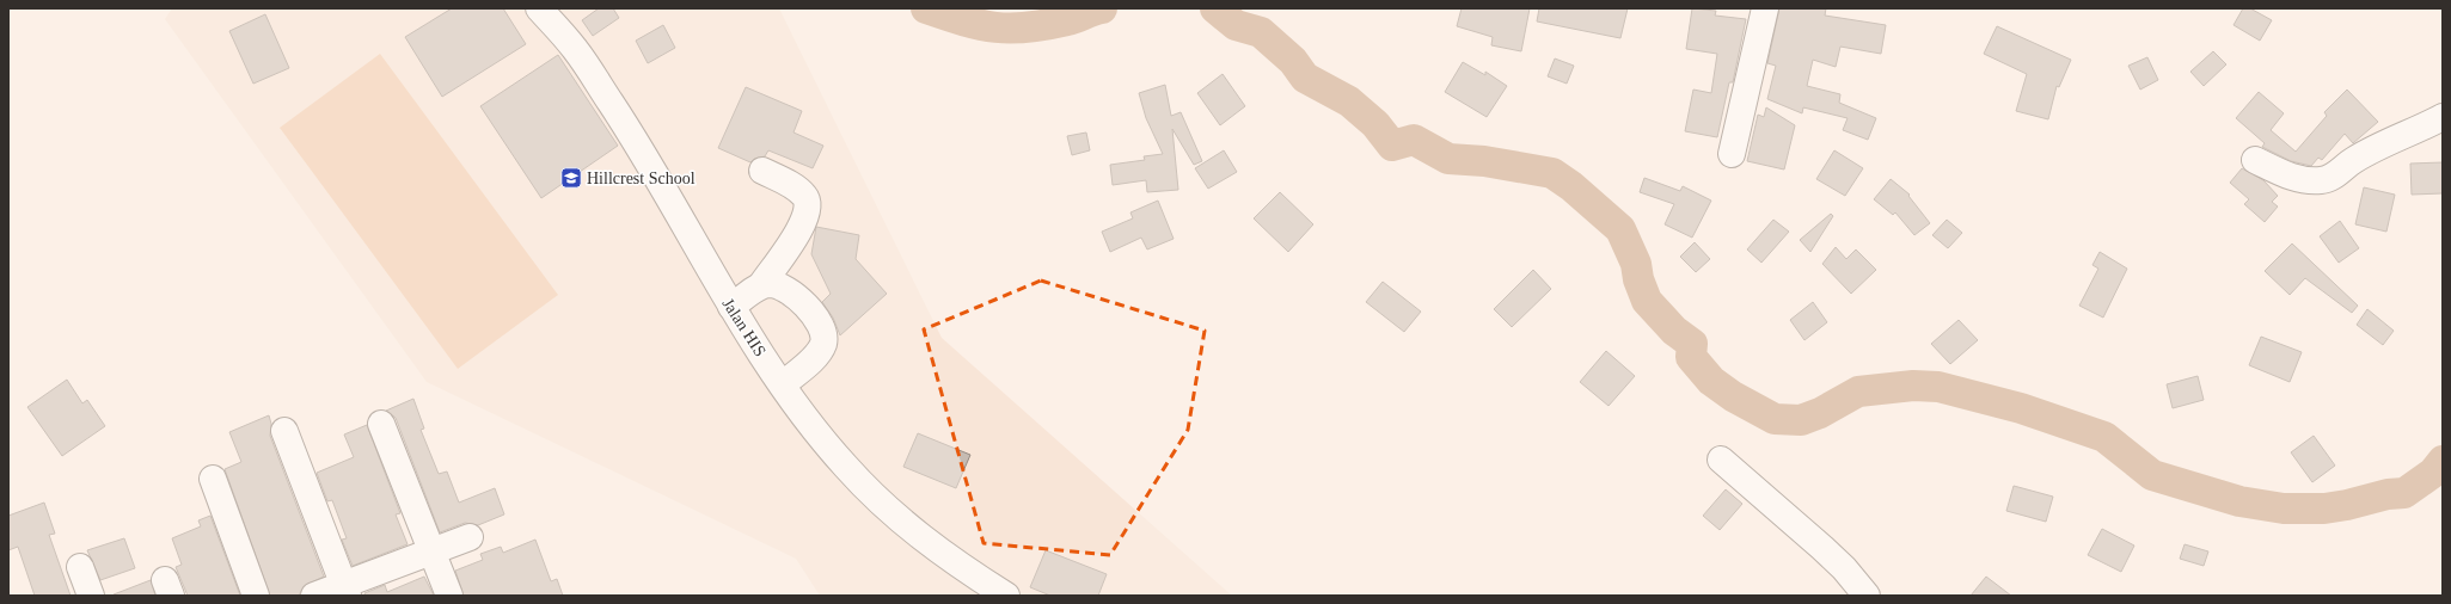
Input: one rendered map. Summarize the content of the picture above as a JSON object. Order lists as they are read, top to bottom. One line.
{"streets":{"street":["Jalan HIS"]},"places":{"school or university":["Hillcrest School"]}}
